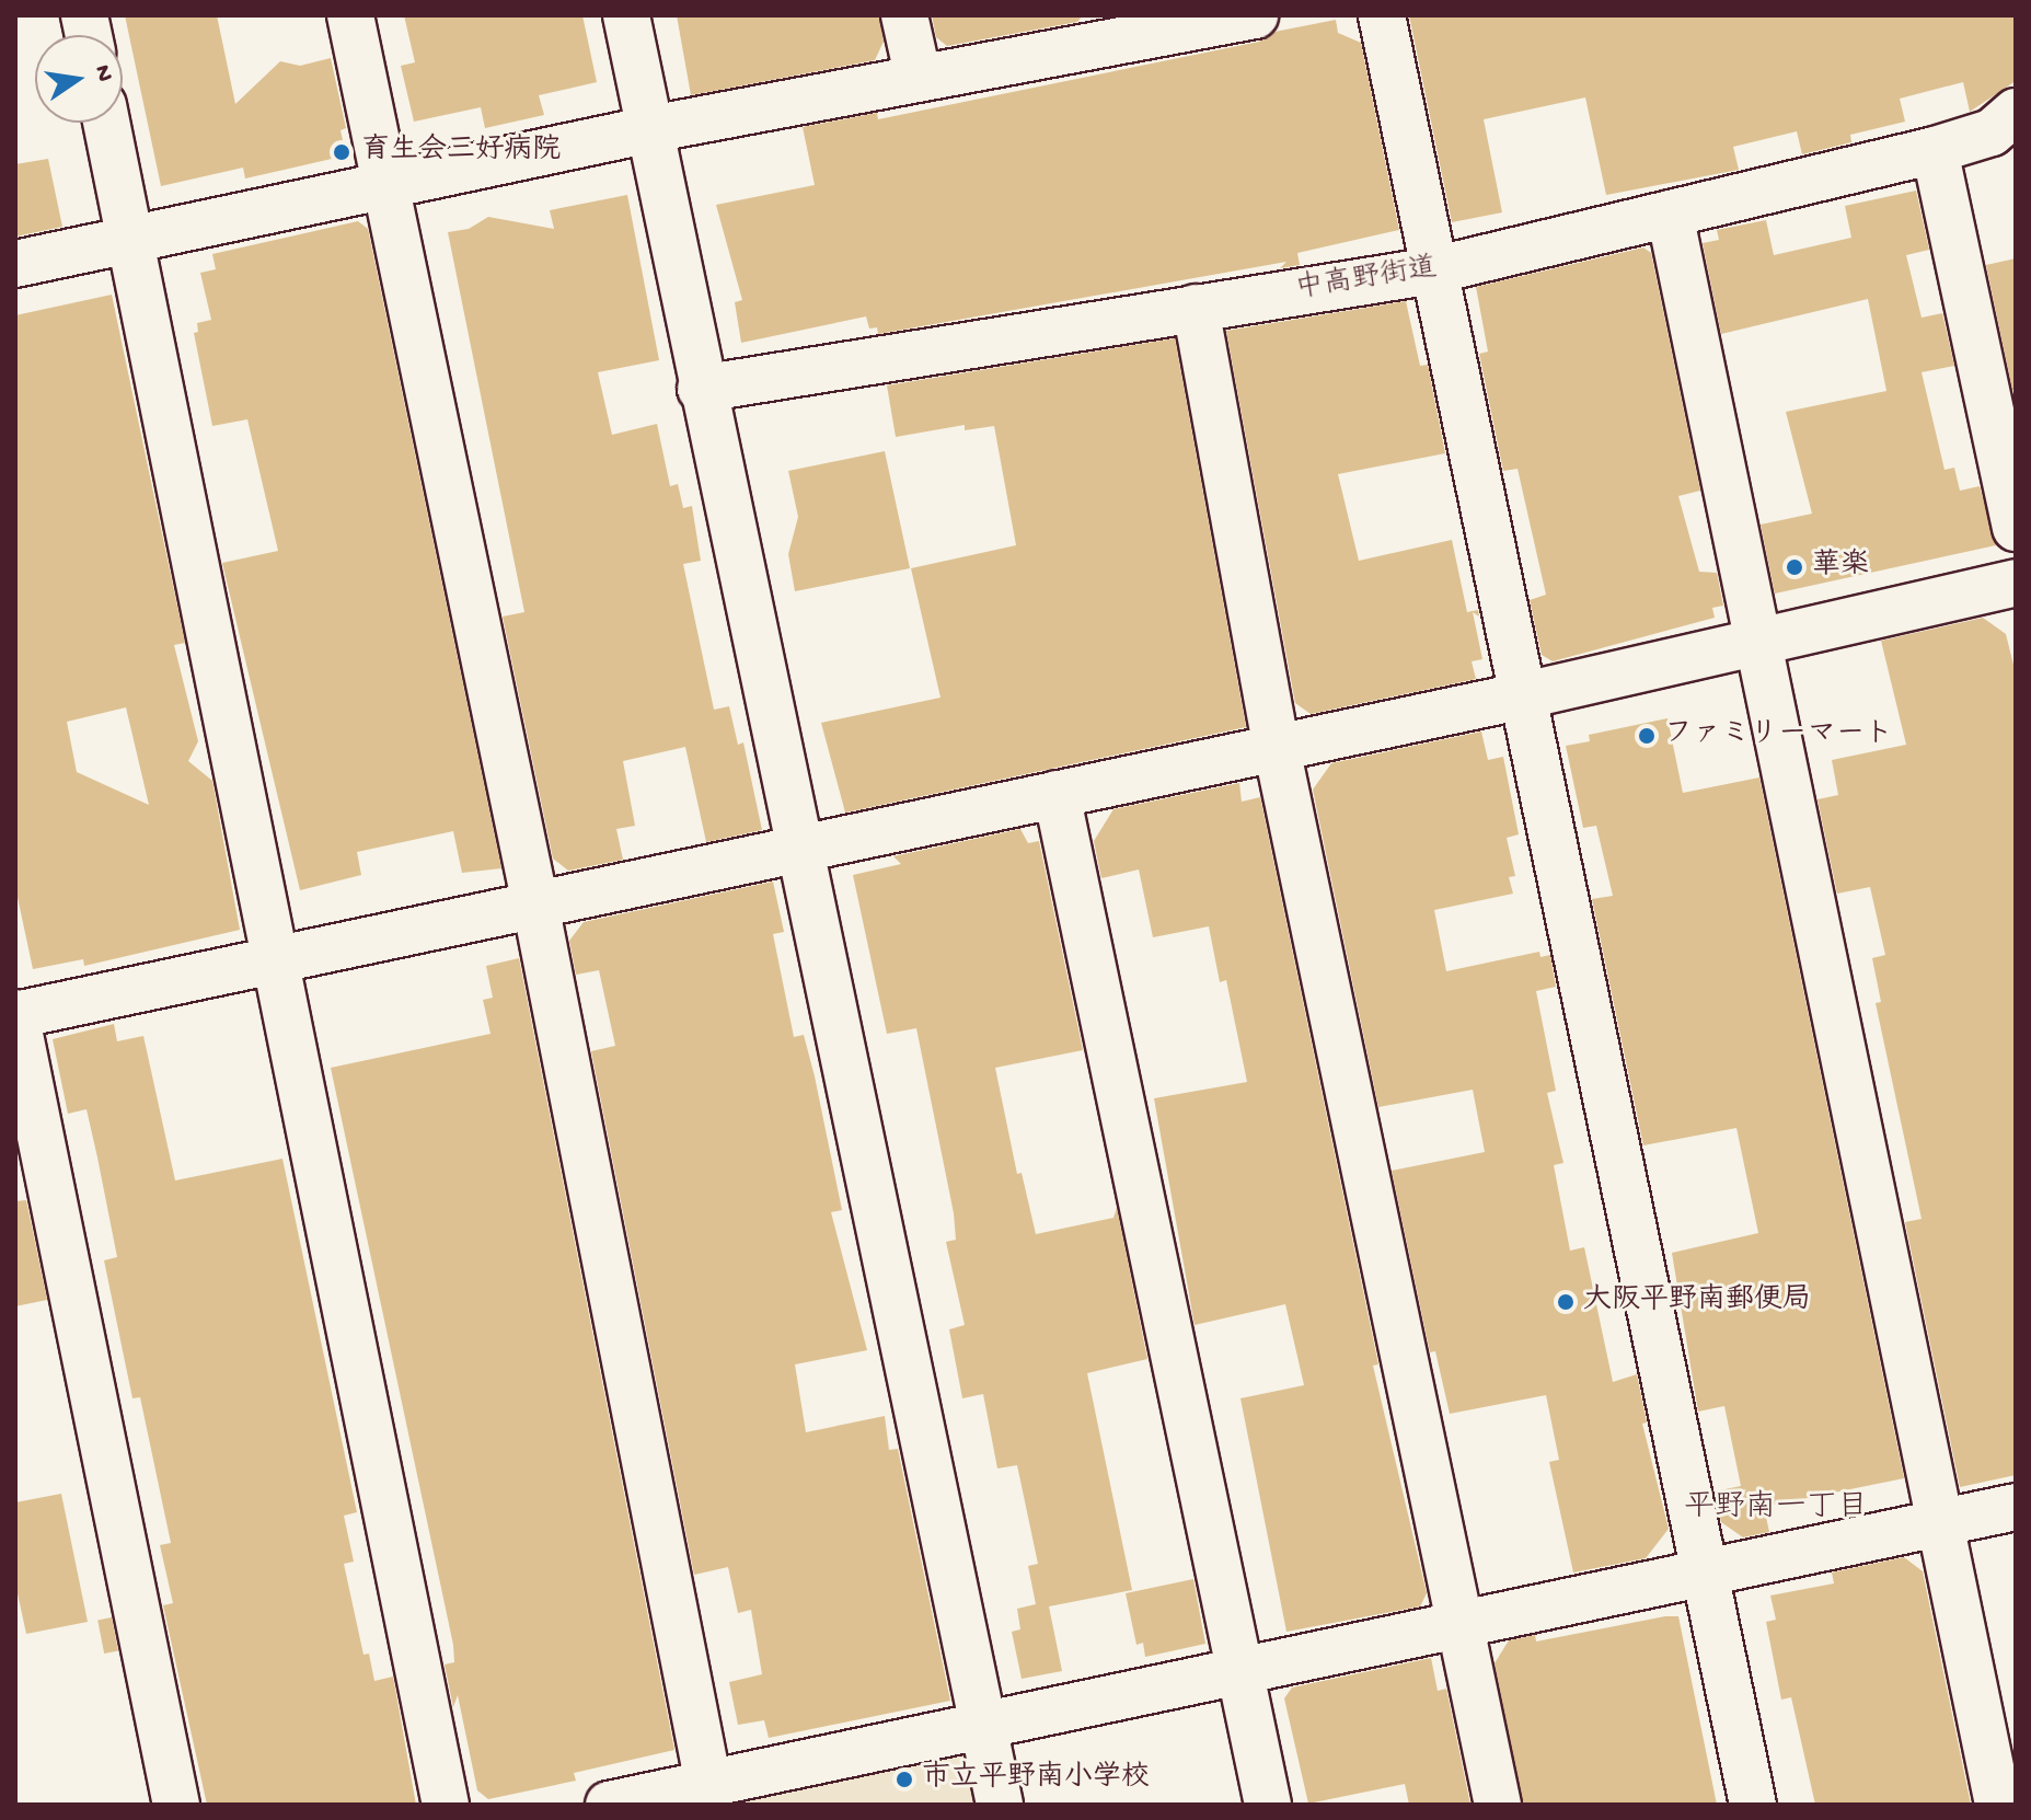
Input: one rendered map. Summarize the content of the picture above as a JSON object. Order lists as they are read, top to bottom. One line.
{"streets":{"street":["中高野街道"]},"districts":["平野南一丁目"],"places":["育生会三好病院","華楽","ファミリーマート","大阪平野南郵便局","市立平野南小学校"],"north":"right"}
